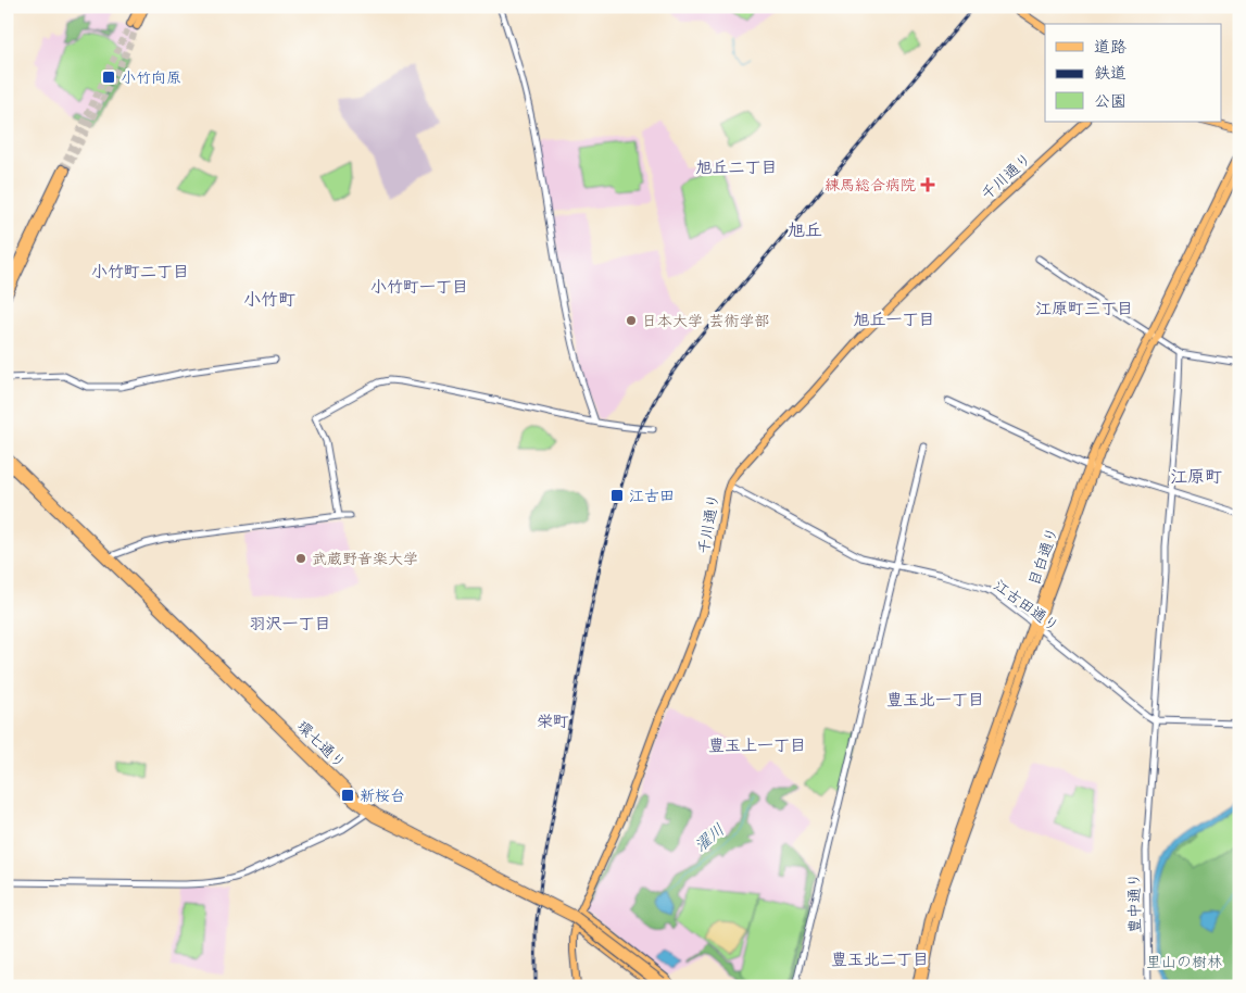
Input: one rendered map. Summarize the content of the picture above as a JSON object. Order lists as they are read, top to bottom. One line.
{"streets":{"main road":["千川通り","目白通り","環七通り"],"street":["江古田通り","豊中通り"]},"crossings":[["千川通り","江古田通り"],["目白通り","江古田通り"],["江古田通り","豊中通り"]],"districts":["旭丘二丁目","旭丘","小竹町二丁目","小竹町一丁目","小竹町","江原町三丁目","旭丘一丁目","江原町","羽沢一丁目","豊玉北一丁目","栄町","豊玉上一丁目","豊玉北二丁目"],"water":["濯川"],"parks":["里山の樹林"],"places":{"transit":["小竹向原","江古田","新桜台"],"health":["練馬総合病院"],"other":["日本大学 芸術学部","武蔵野音楽大学"]},"legend":["道路","鉄道","公園"]}
